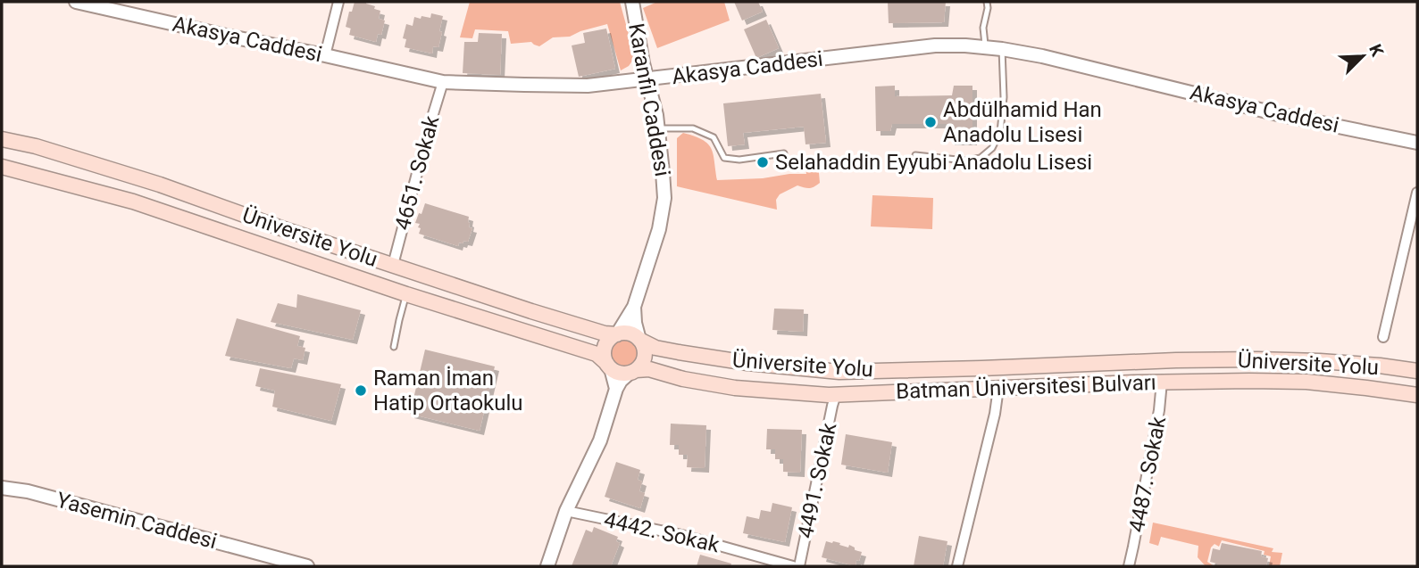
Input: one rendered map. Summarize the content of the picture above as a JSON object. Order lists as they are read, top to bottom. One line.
{"streets":{"main road":["Üniversite Yolu","Batman Üniversitesi Bulvarı"],"street":["Akasya Caddesi","Karanfil Caddesi","4651. Sokak","4487. Sokak","4491. Sokak","Yasemin Caddesi","4442. Sokak"]},"crossings":[["Akasya Caddesi","Karanfil Caddesi"],["Akasya Caddesi","4651. Sokak"],["4651. Sokak","Üniversite Yolu"],["Üniversite Yolu","Batman Üniversitesi Bulvarı"],["Batman Üniversitesi Bulvarı","4487. Sokak"],["Batman Üniversitesi Bulvarı","4491. Sokak"]],"places":["Abdülhamid Han Anadolu Lisesi","Selahaddin Eyyubi Anadolu Lisesi","Raman İman Hatip Ortaokulu"],"north":"top right"}
